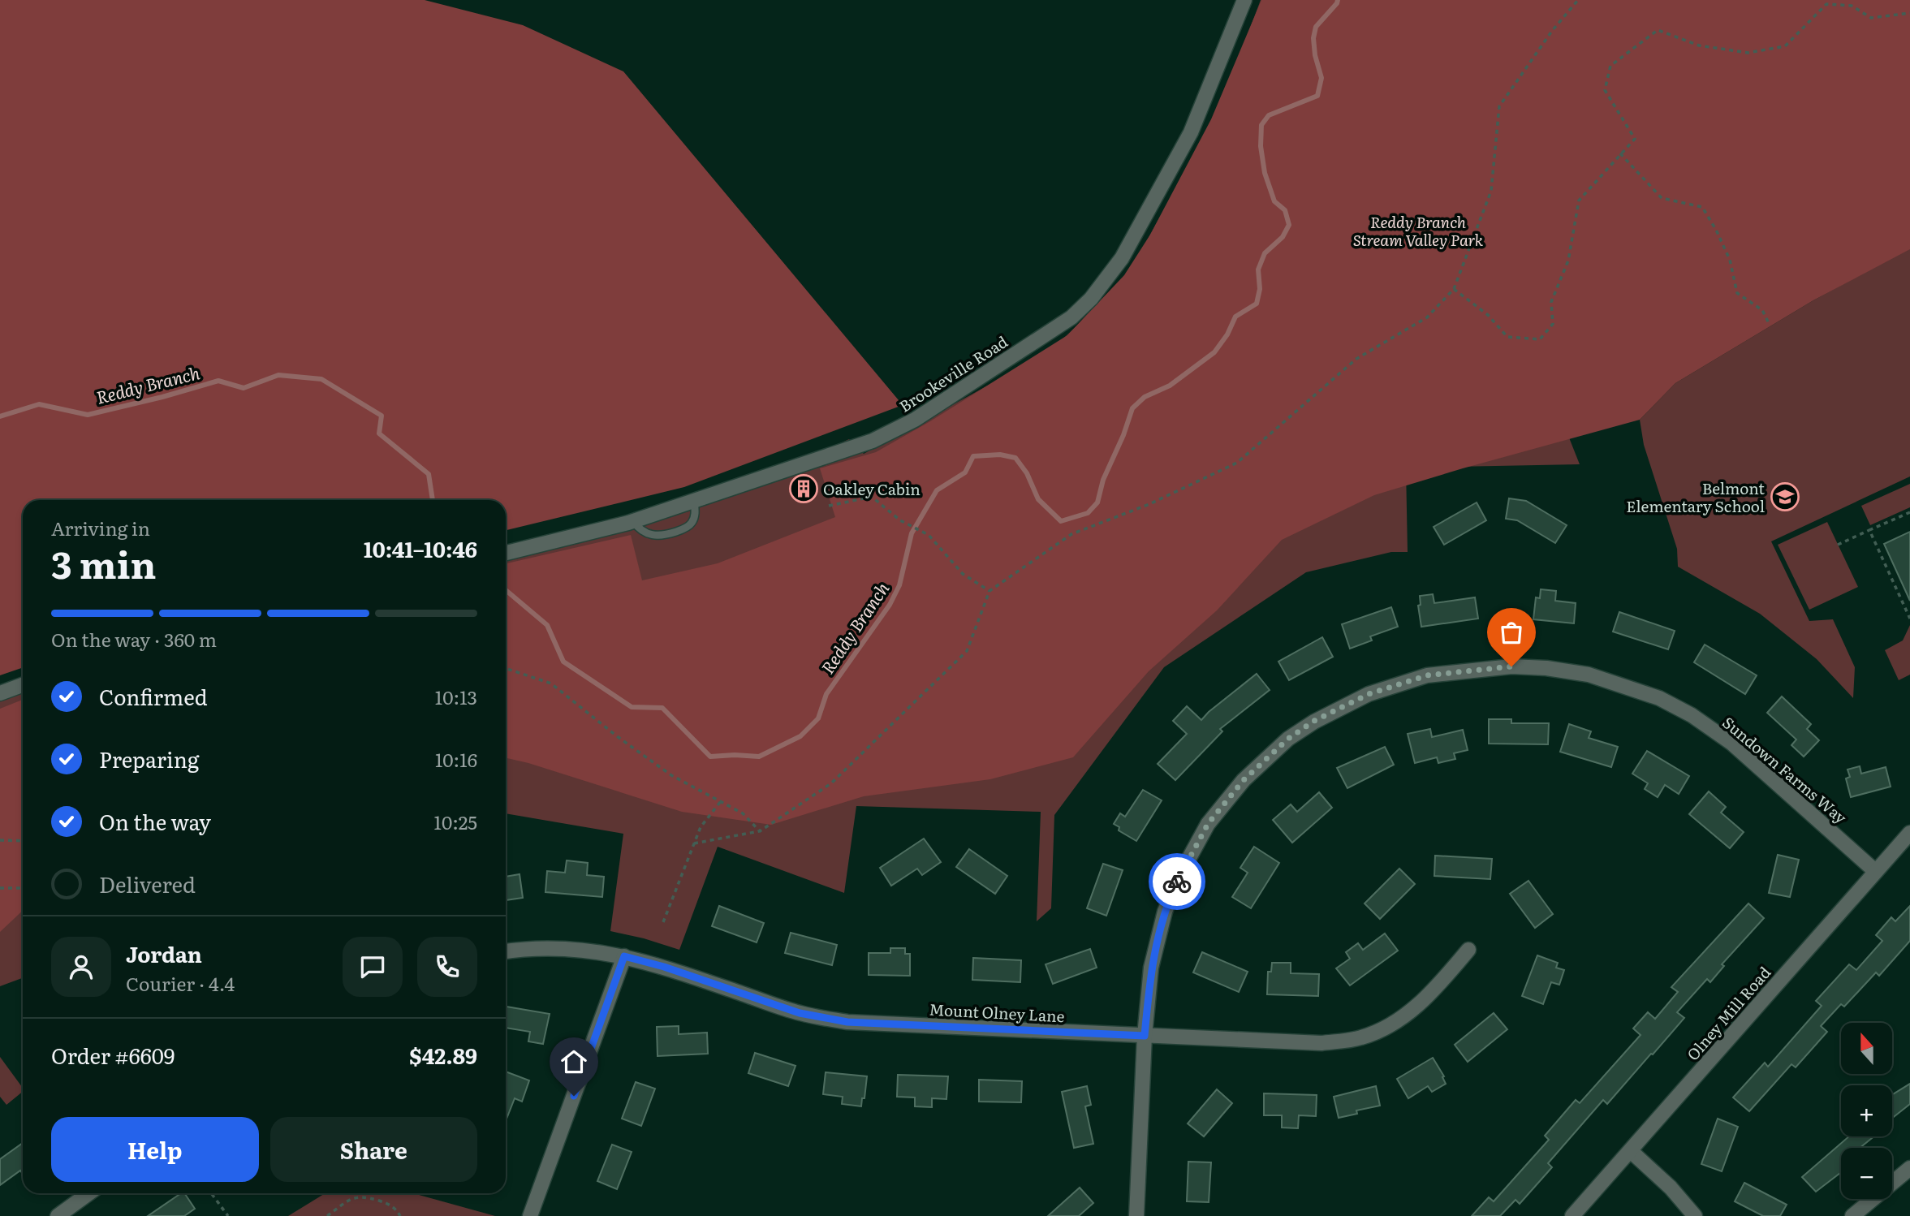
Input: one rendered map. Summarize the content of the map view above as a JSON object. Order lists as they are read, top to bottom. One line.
{"streets":{"street":["Brookeville Road","Sundown Farms Way","Mount Olney Lane","Olney Mill Road"]},"crossings":[["Sundown Farms Way","Mount Olney Lane"],["Sundown Farms Way","Olney Mill Road"]],"water":["Reddy Branch"],"parks":["Reddy Branch Stream Valley Park"],"places":{"building":["Oakley Cabin"],"school or university":["Belmont Elementary School"]},"north":"top","page":{"heading":["3 min","Arriving in","10:41–10:46"],"panel":["Jordan","Courier · 4.4","Order #6609","$42.89"],"bar":"On the way · 360 m","list":[["Confirmed","10:13"],["Preparing","10:16"],["On the way","10:25"],"Delivered"],"map_buttons":["+","−"],"buttons":["Help","Share"]}}
